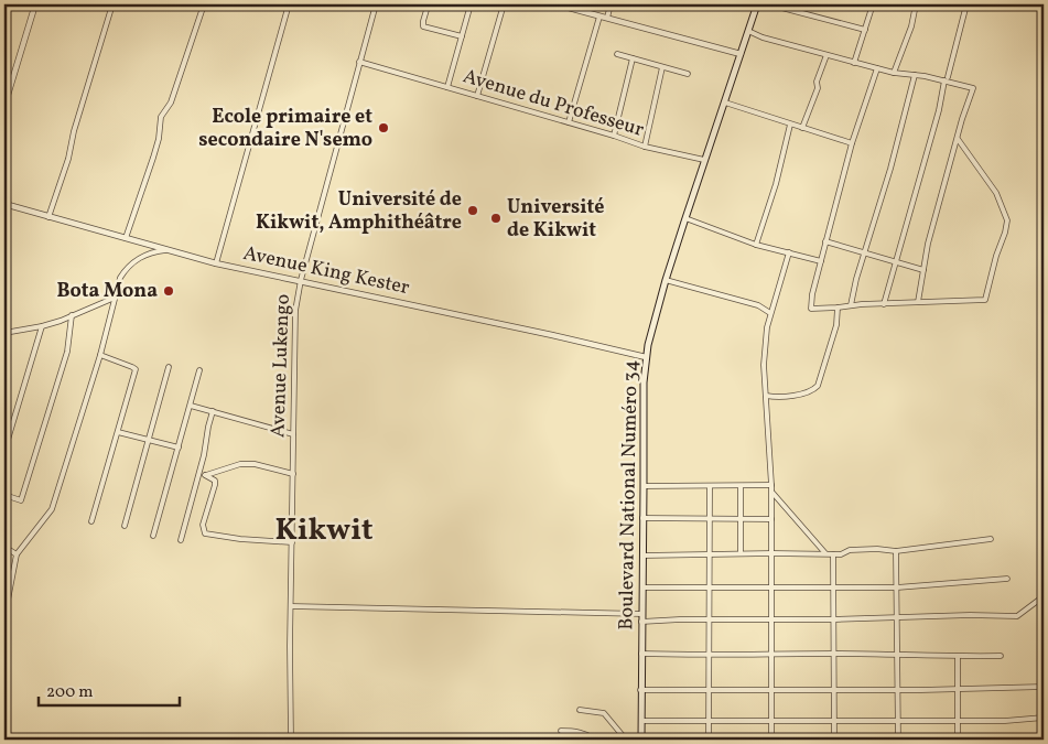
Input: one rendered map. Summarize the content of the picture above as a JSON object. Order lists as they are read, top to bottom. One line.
{"streets":{"main road":["Boulevard National Numéro 34"],"street":["Avenue du Professeur","Avenue King Kester","Avenue Lukengo"]},"crossings":[["Avenue du Professeur","Avenue Lukengo"],["Avenue du Professeur","Boulevard National Numéro 34"],["Avenue King Kester","Avenue Lukengo"],["Avenue King Kester","Boulevard National Numéro 34"]],"districts":["Kikwit"],"places":["Ecole primaire et secondaire N'semo","Université de Kikwit, Amphithéâtre","Université de Kikwit","Bota Mona"],"scale_bar":"200 m"}
